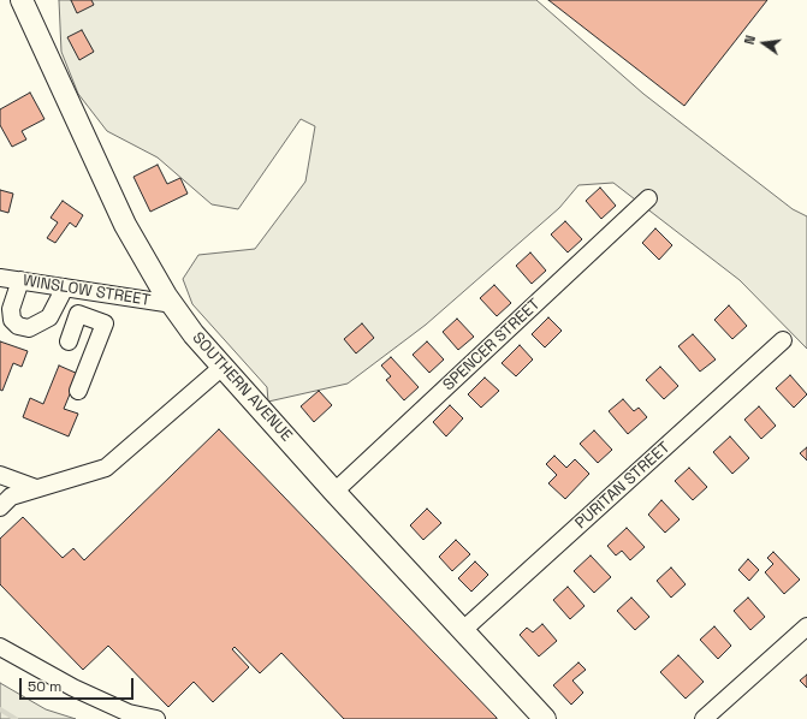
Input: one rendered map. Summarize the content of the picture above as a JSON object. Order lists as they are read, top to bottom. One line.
{"streets":{"main road":["SOUTHERN AVENUE"],"street":["WINSLOW STREET","SPENCER STREET","PURITAN STREET"]},"crossings":[["WINSLOW STREET","SOUTHERN AVENUE"],["SPENCER STREET","SOUTHERN AVENUE"],["SOUTHERN AVENUE","PURITAN STREET"]],"scale_bar":"50 m","north":"left"}
